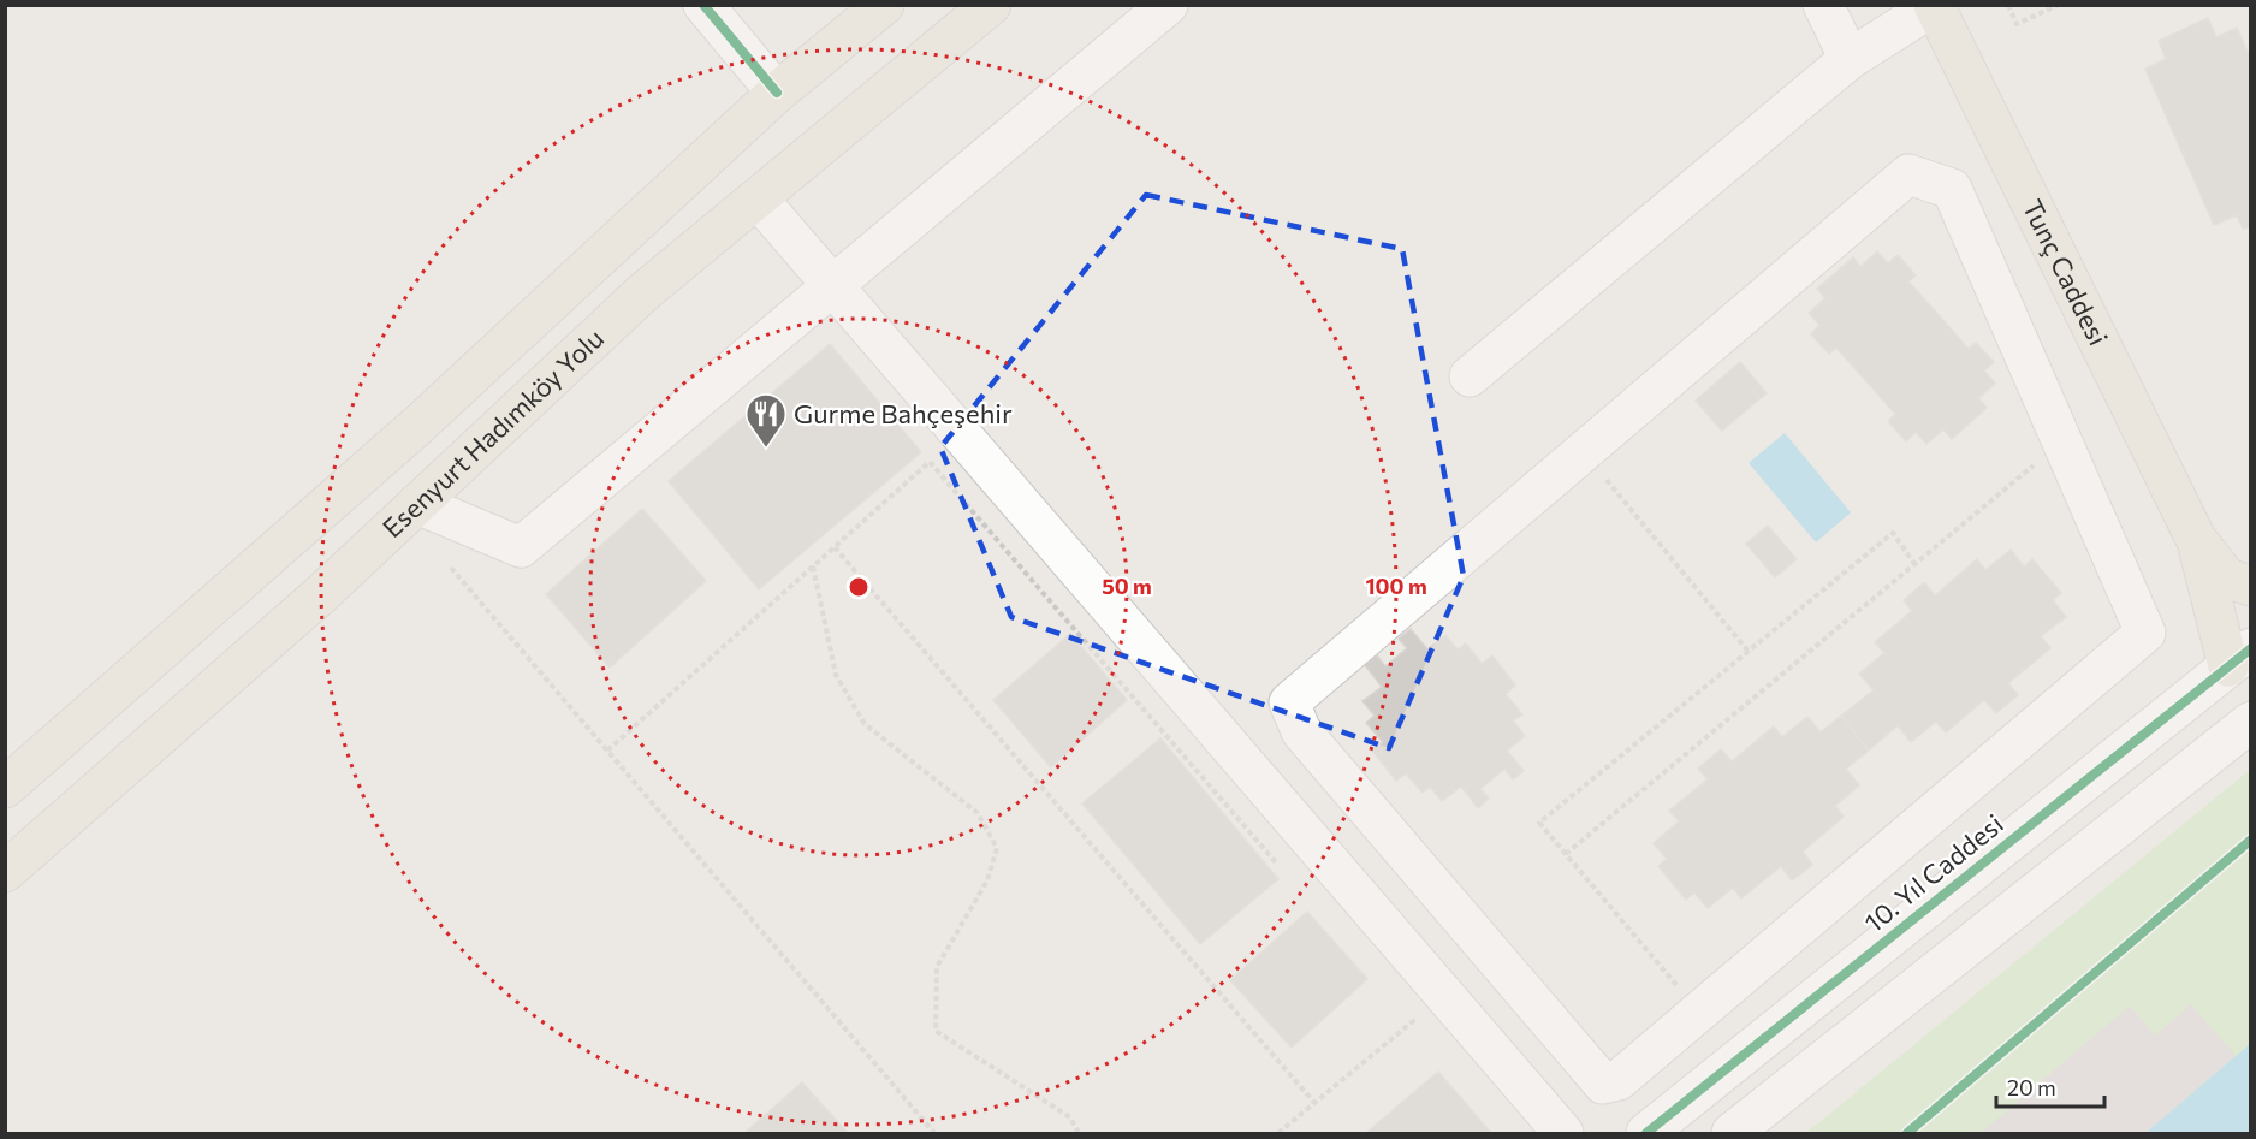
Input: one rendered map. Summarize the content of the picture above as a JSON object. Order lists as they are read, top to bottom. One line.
{"streets":{"main road":["Tunç Caddesi","Esenyurt Hadımköy Yolu"],"street":["10. Yıl Caddesi"]},"crossings":[["Tunç Caddesi","10. Yıl Caddesi"]],"places":{"restaurant":["Gurme Bahçeşehir"]},"scale_bar":"20 m","rings":["50 m","100 m"]}
